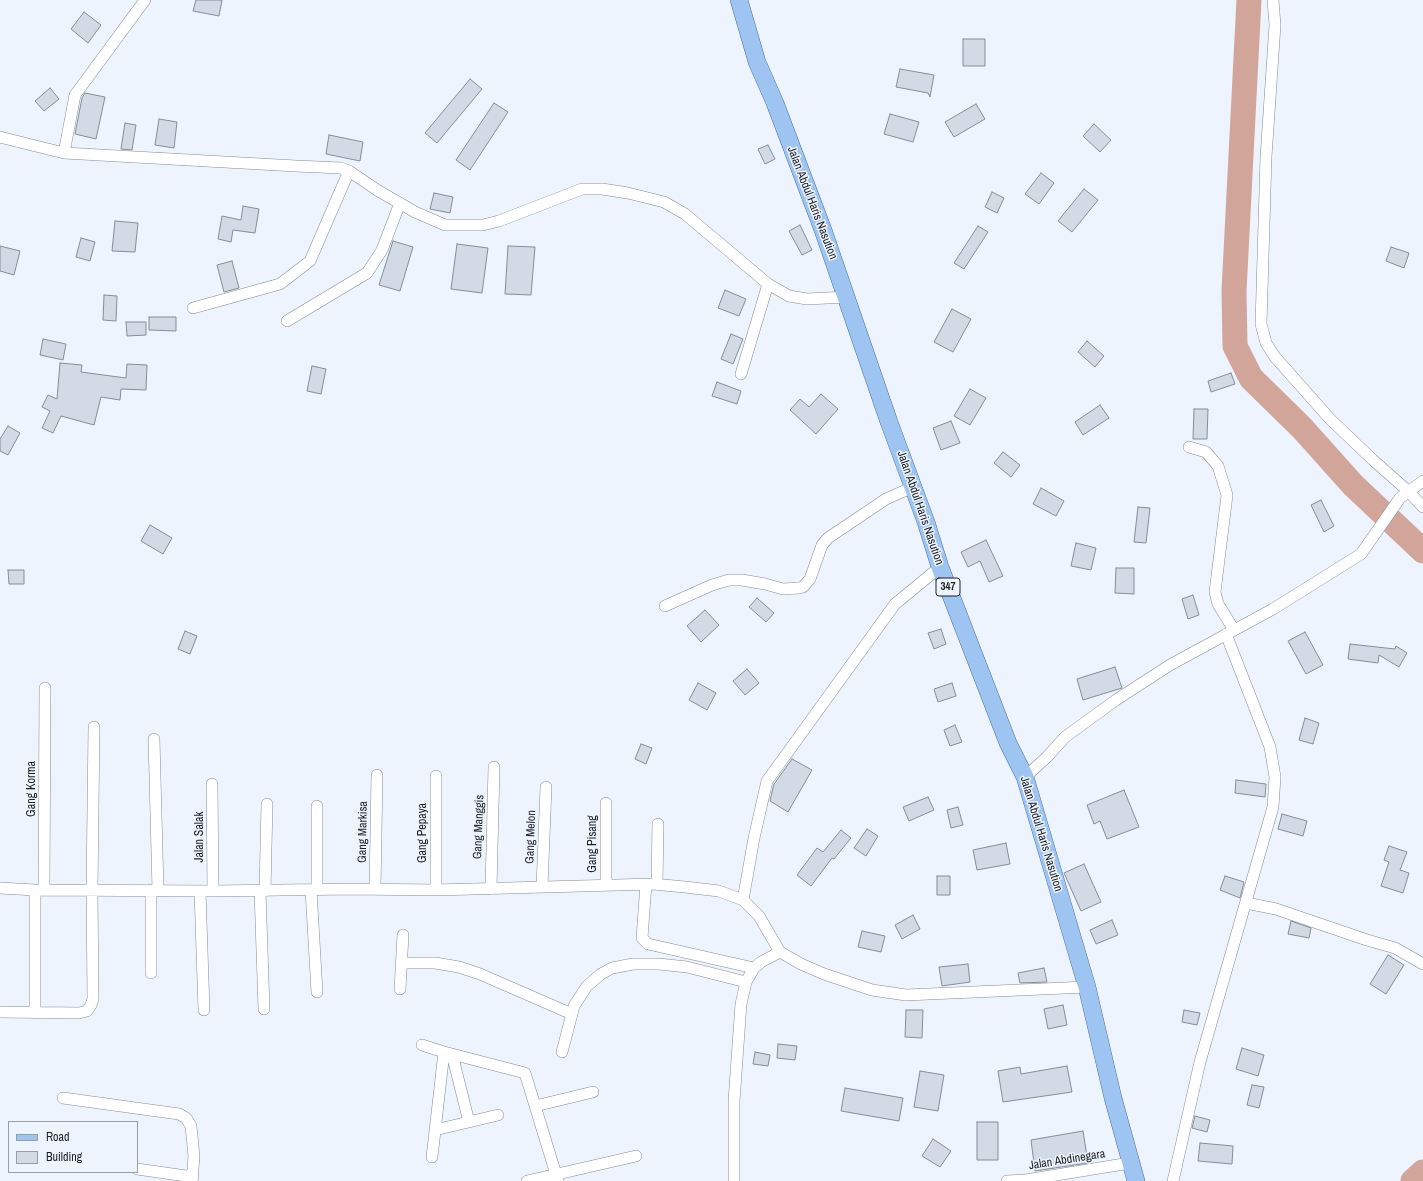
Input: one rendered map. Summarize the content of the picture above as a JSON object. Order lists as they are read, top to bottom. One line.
{"streets":{"main road":["Jalan Abdul Haris Nasution","347"],"street":["Gang Korma","Gang Manggis","Gang Markisa","Gang Pepaya","Jalan Salak","Gang Melon","Gang Pisang","Jalan Abdinegara"]},"crossings":[["Jalan Abdul Haris Nasution","Jalan Abdinegara"]],"legend":["Road","Building"]}
